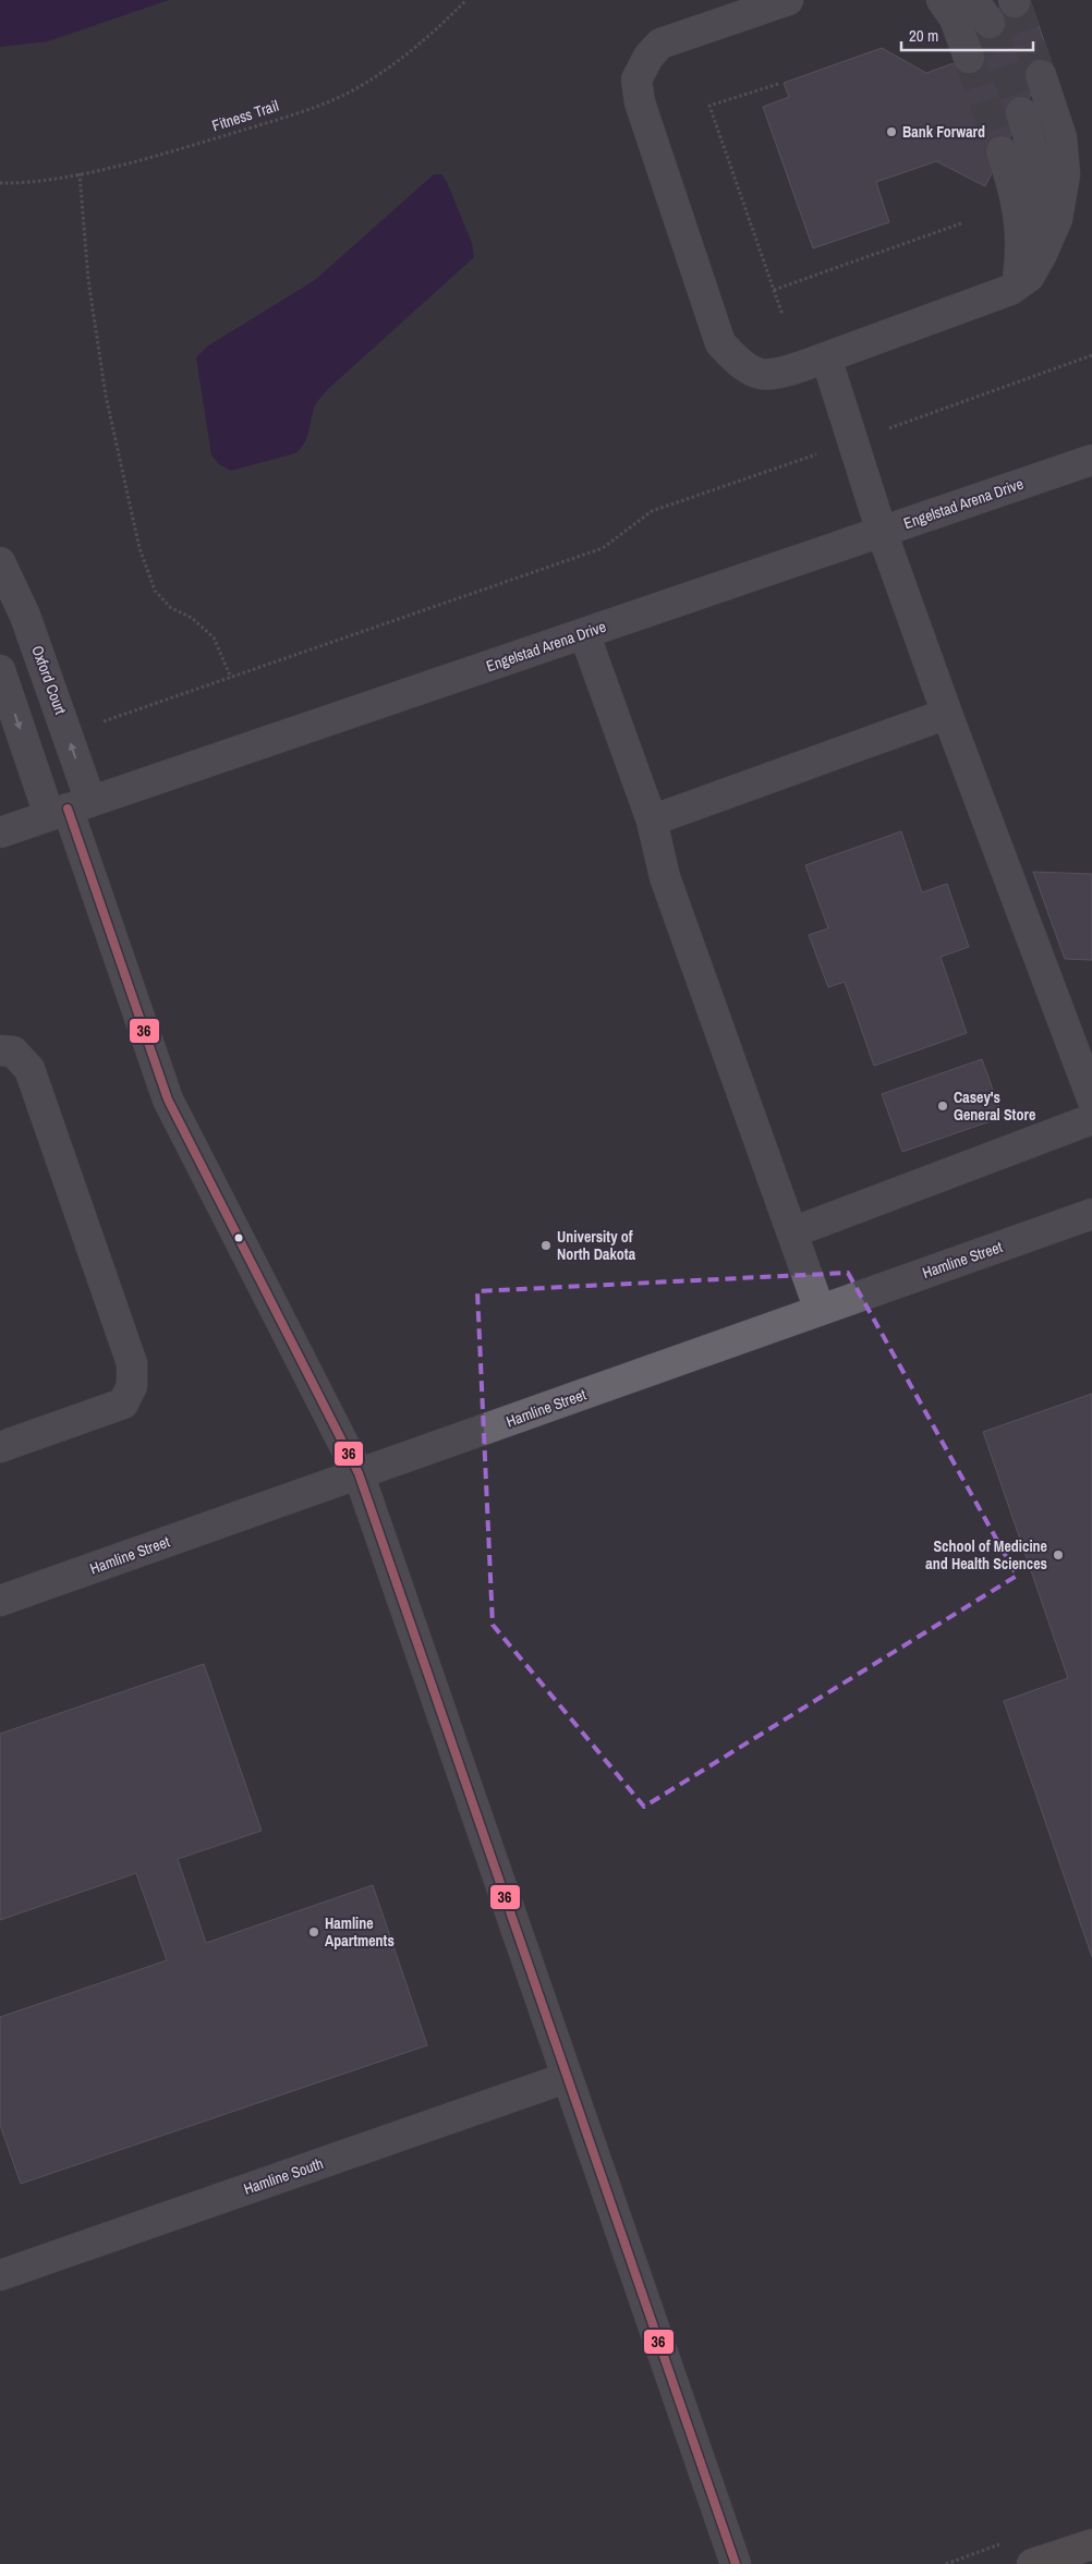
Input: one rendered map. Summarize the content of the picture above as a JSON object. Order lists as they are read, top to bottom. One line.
{"streets":{"street":["Engelstad Arena Drive","Oxford Court","Hamline Street","Hamline South"],"path":["Fitness Trail"]},"crossings":[["Engelstad Arena Drive","Oxford Court"]],"places":["Bank Forward","Casey's General Store","University of North Dakota","School of Medicine and Health Sciences","Hamline Apartments"],"lines":["transit line 36"],"scale_bar":"20 m"}
